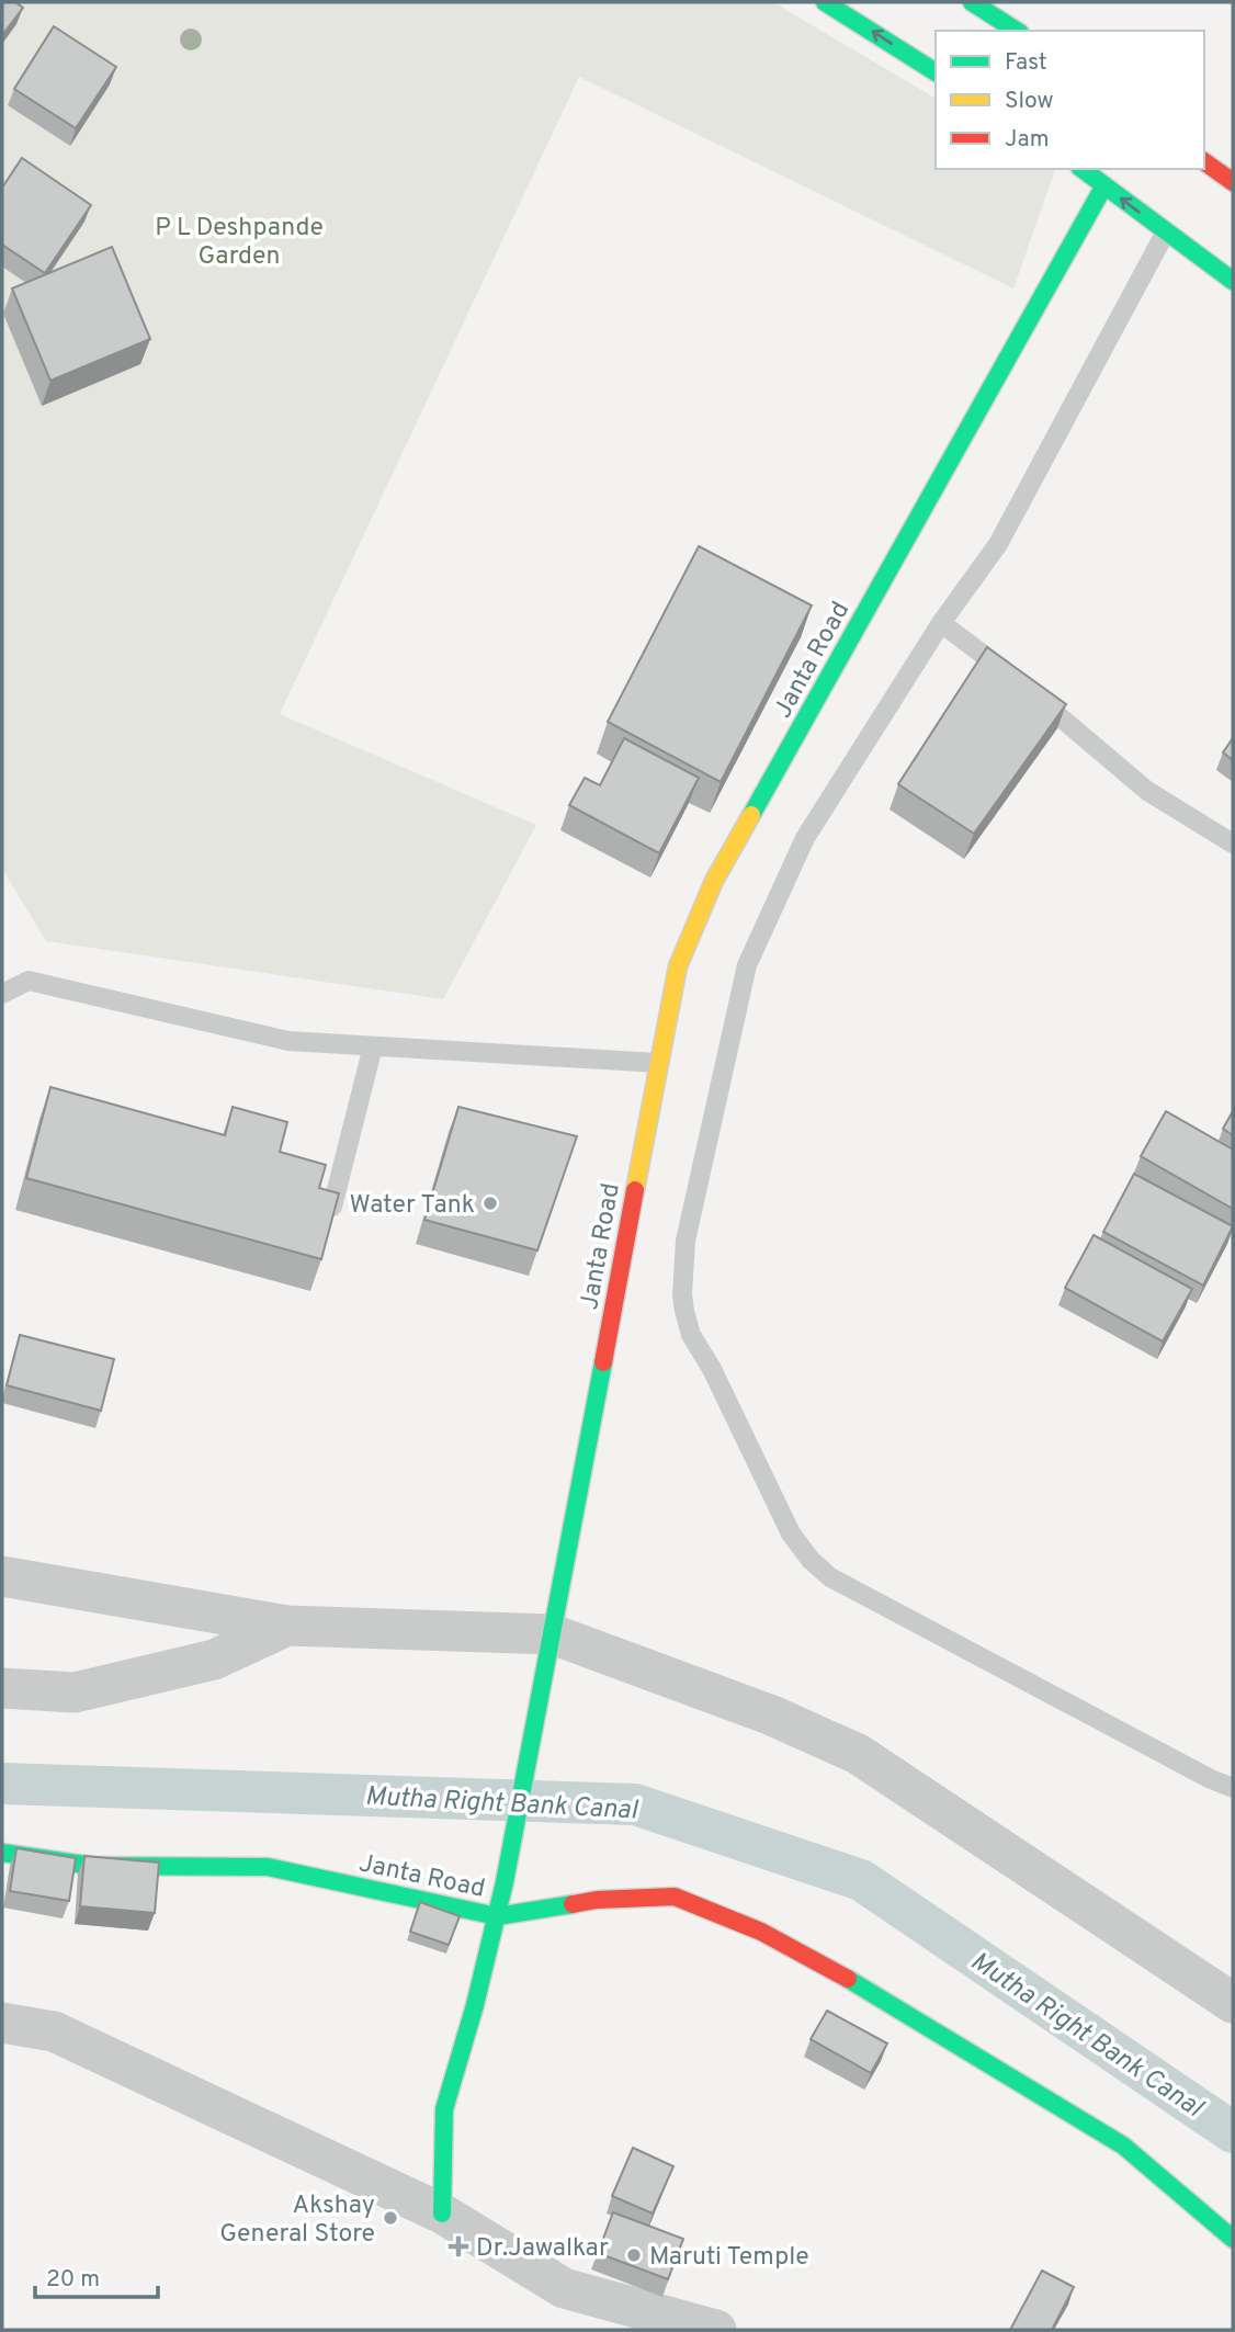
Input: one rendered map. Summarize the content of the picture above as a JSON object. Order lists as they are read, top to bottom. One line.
{"streets":{"street":["Janta Road"]},"water":["Mutha Right Bank Canal"],"parks":["P L Deshpande Garden"],"places":{"other":["Water Tank","Akshay General Store","Maruti Temple"],"health":["Dr.Jawalkar"]},"legend":["Fast","Slow","Jam"],"scale_bar":"20 m"}
